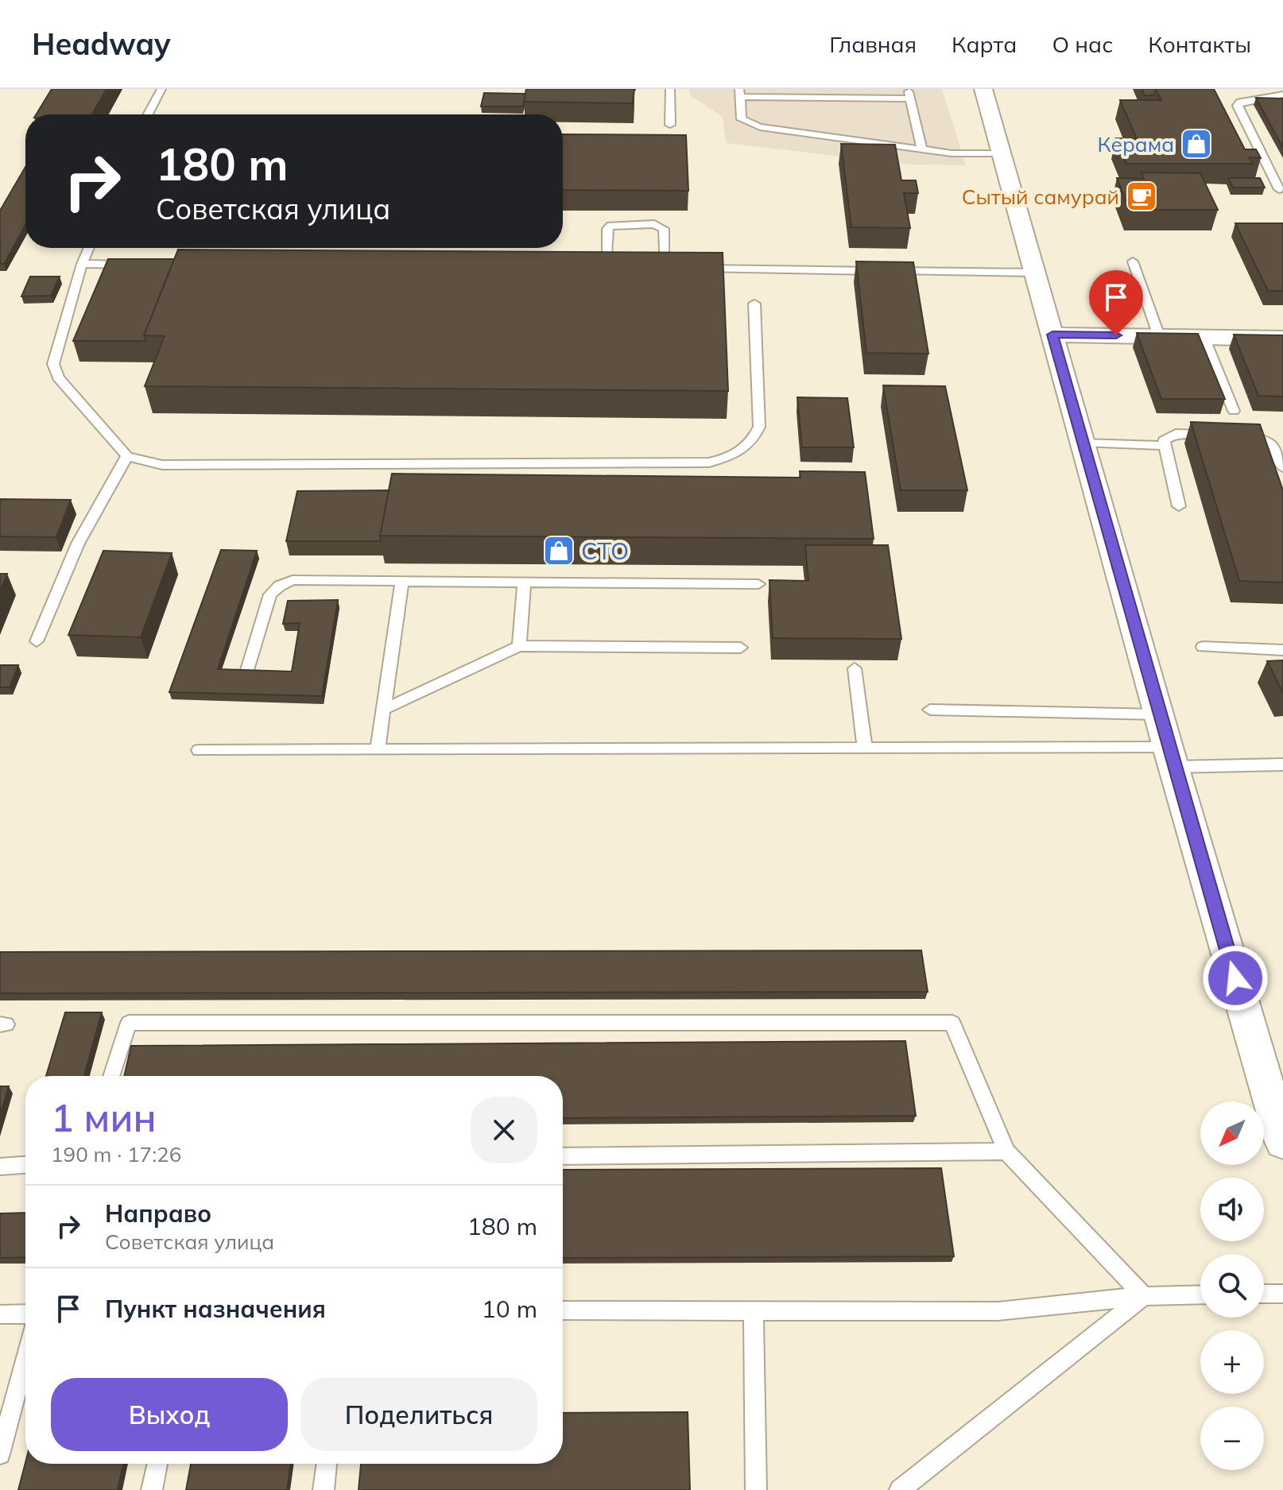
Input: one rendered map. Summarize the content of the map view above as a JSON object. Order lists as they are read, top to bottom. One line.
{"places":{"shop":["Керама","СТО"],"cafe":["Сытый самурай"]},"north":"bottom left","page":{"header":"Headway","nav":["Главная","Карта","О нас","Контакты"],"turn":["180 m","Советская улица"],"heading":["1 мин","190 m · 17:26"],"map_buttons":["+","−"],"list":[{"name":"Направо","note":"Советская улица","value":"180 m"},{"name":"Пункт назначения","value":"10 m"}],"buttons":["Выход","Поделиться"]}}
